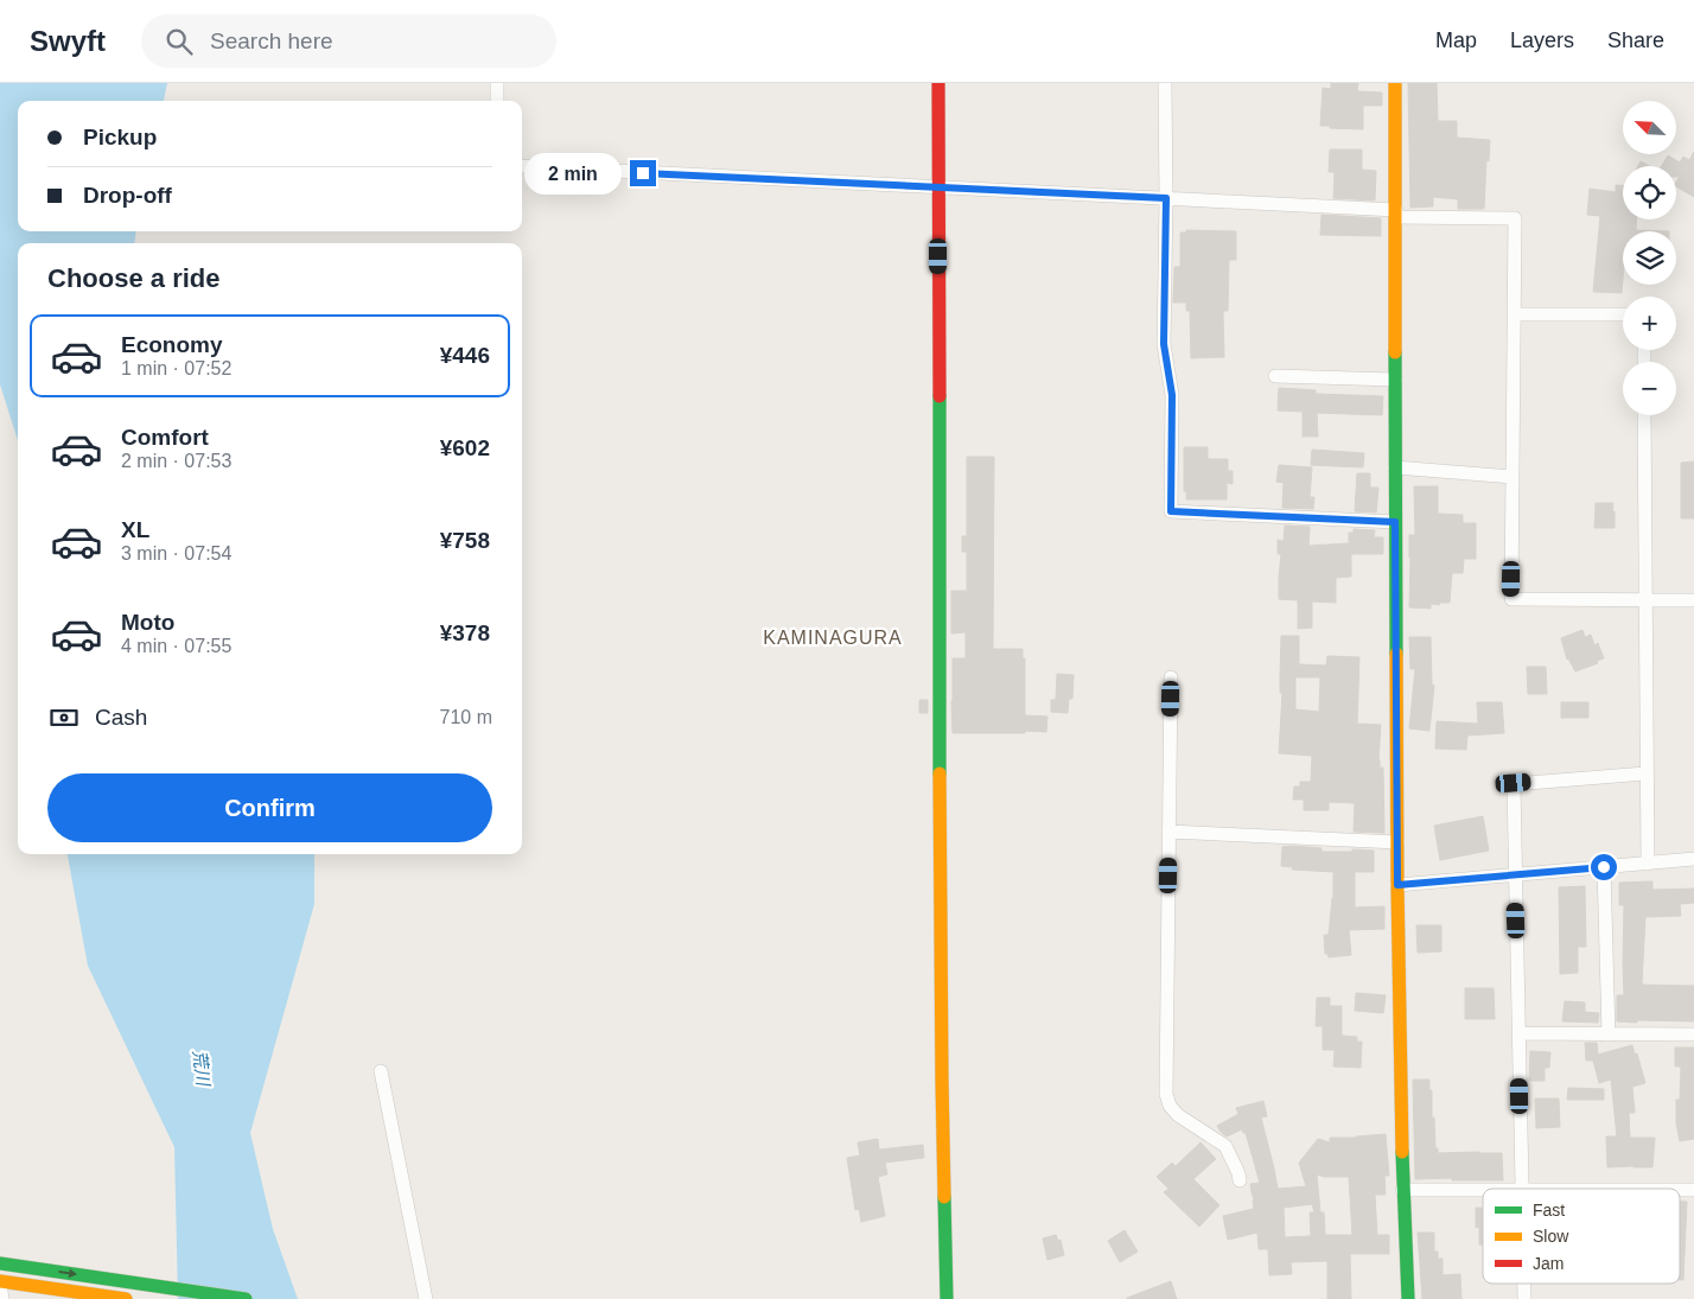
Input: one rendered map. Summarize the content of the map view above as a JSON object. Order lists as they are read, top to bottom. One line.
{"districts":["KAMINAGURA"],"water":["荒川"],"legend":["Fast","Slow","Jam"],"north":"top left","page":{"header":"Swyft","search":"Search here","nav":["Map","Layers","Share"],"map_buttons":["+","−"],"banner":["Pickup","Drop-off"],"bubble":"2 min","heading":"Choose a ride","list":[{"name":"Economy","note":"1 min · 07:52","value":"¥446"},{"name":"Comfort","note":"2 min · 07:53","value":"¥602"},{"name":"XL","note":"3 min · 07:54","value":"¥758"},{"name":"Moto","note":"4 min · 07:55","value":"¥378"}],"pay":["Cash","710 m"],"buttons":"Confirm"}}
